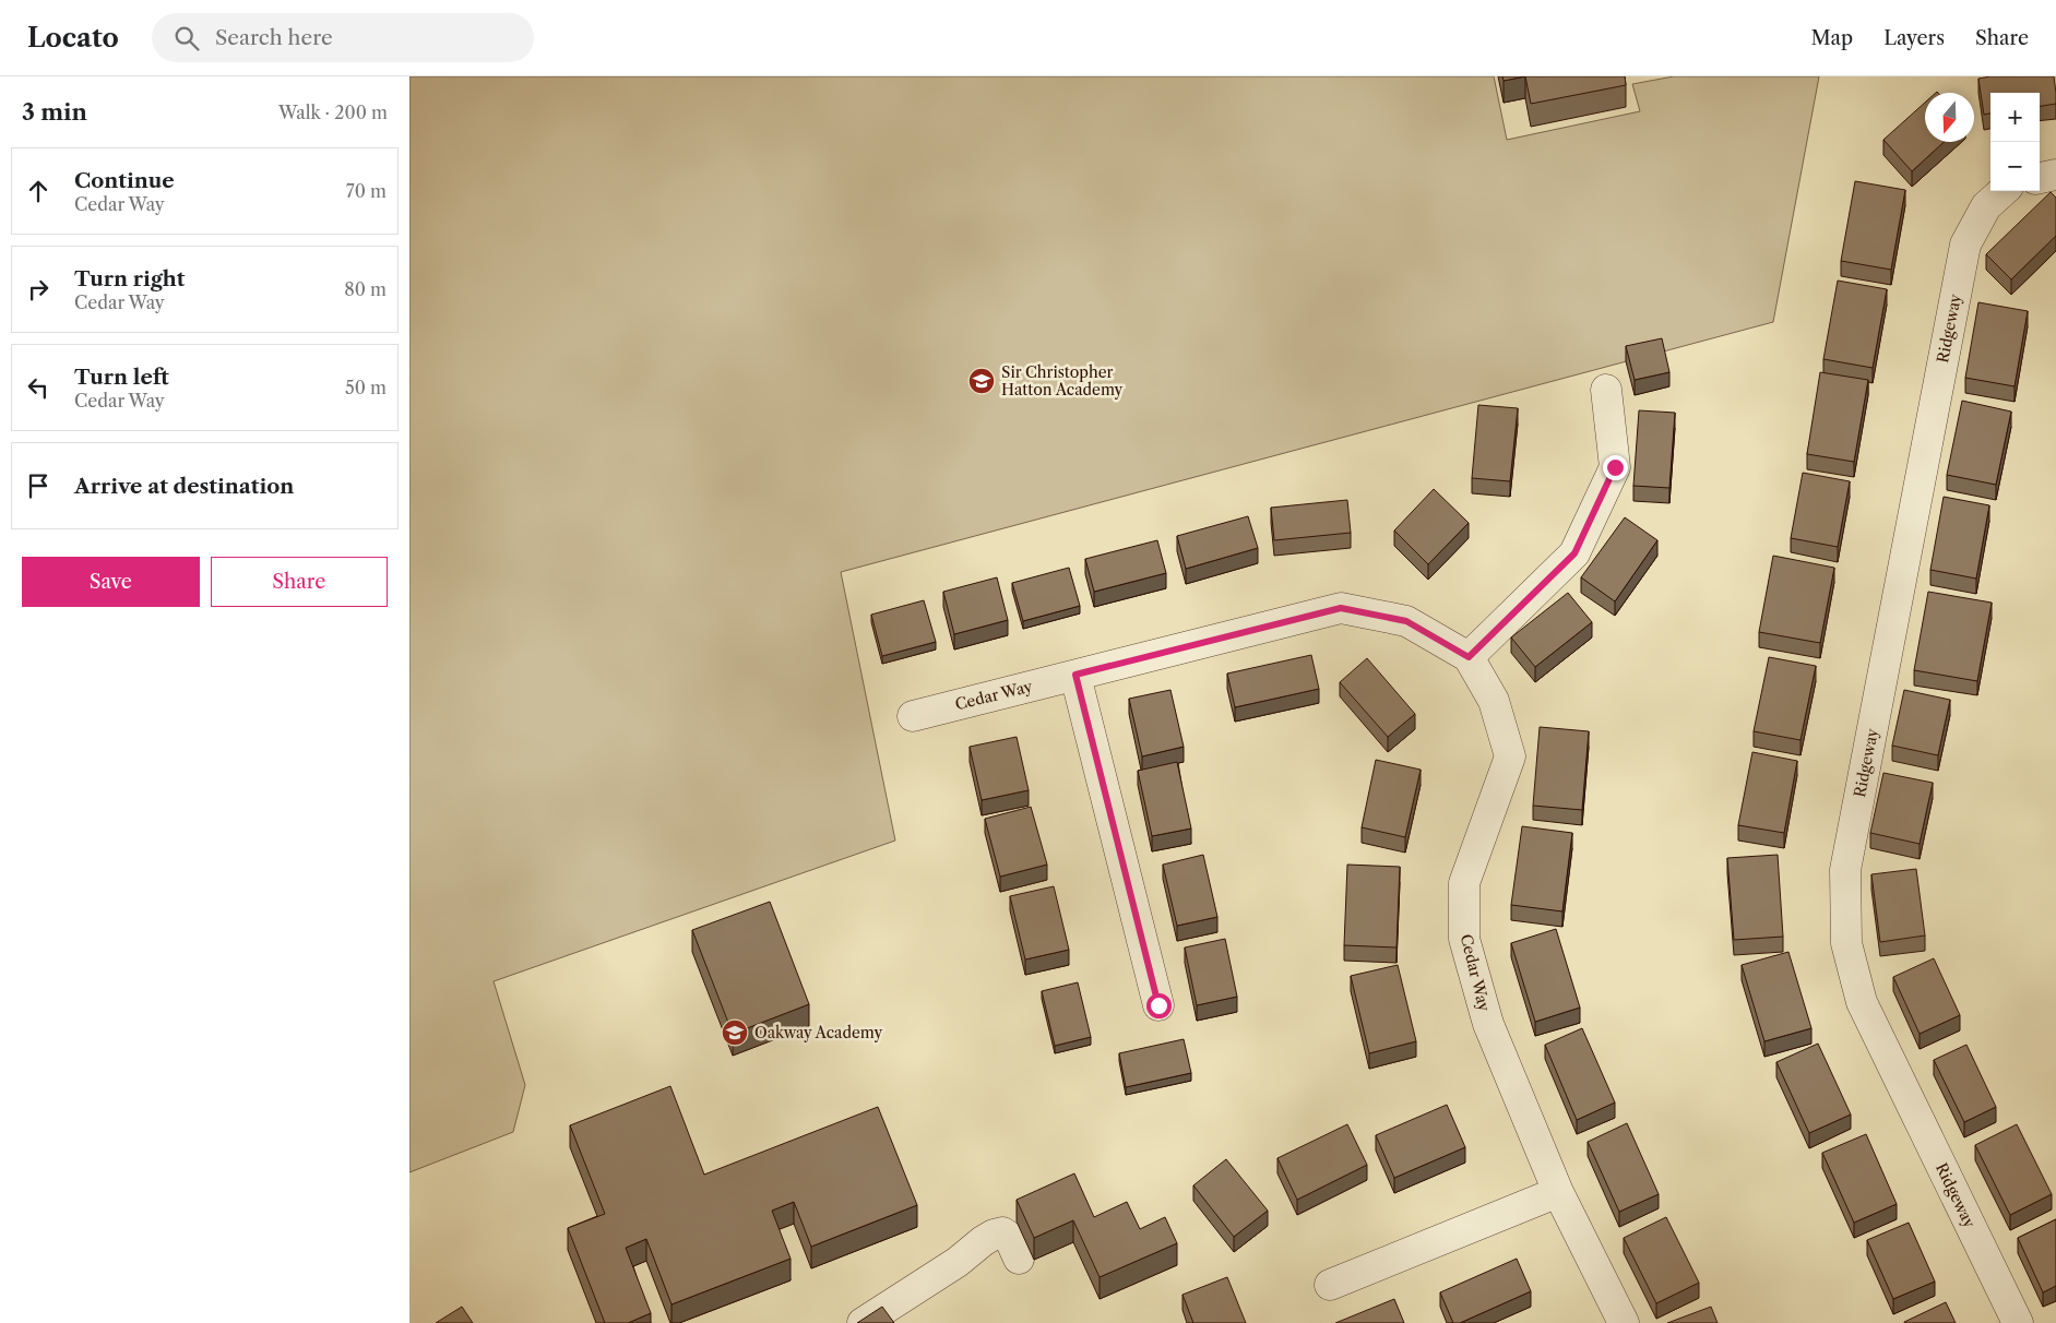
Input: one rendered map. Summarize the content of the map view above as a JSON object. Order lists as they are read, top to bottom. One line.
{"streets":{"street":["Ridgeway","Cedar Way"]},"places":{"school or university":["Sir Christopher Hatton Academy","Oakway Academy"]},"north":"bottom","page":{"header":"Locato","search":"Search here","nav":["Map","Layers","Share"],"heading":["3 min","Walk · 200 m"],"map_buttons":["+","−"],"list":[["Continue","Cedar Way","70 m"],["Turn right","Cedar Way","80 m"],["Turn left","Cedar Way","50 m"],"Arrive at destination"],"buttons":["Save","Share"]}}
